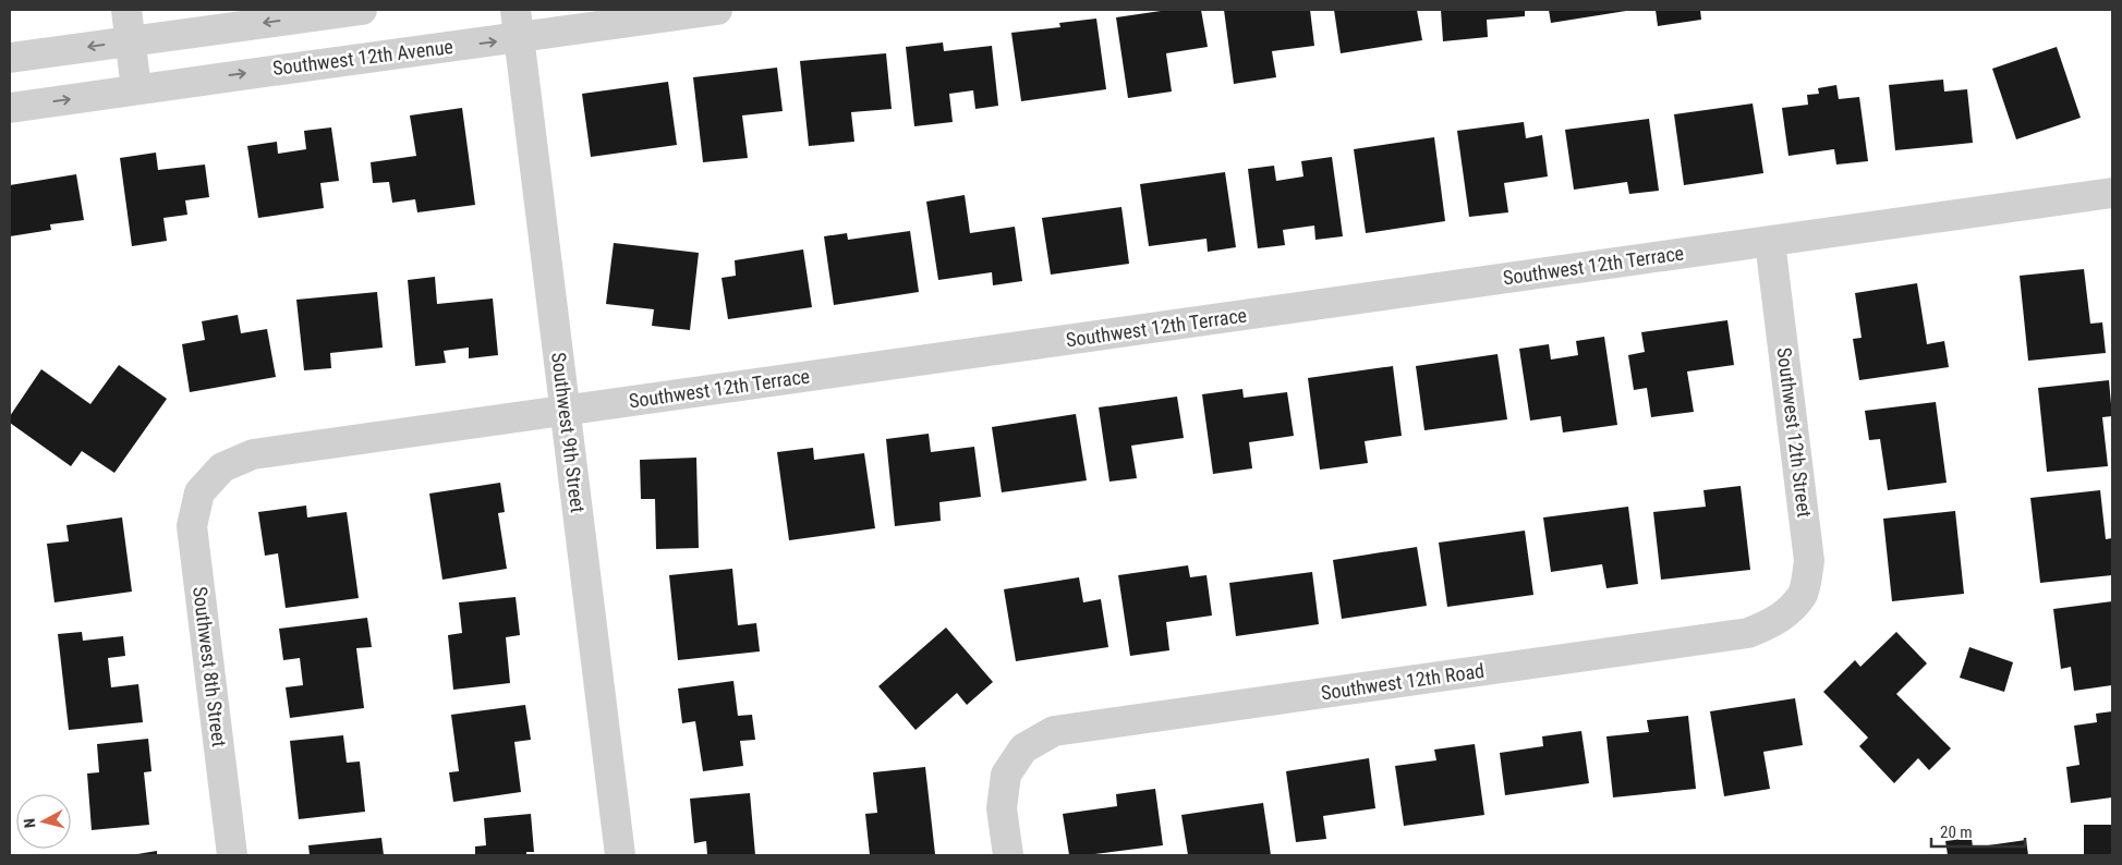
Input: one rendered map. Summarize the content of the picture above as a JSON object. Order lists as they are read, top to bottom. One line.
{"streets":{"street":["Southwest 12th Avenue","Southwest 12th Terrace","Southwest 9th Street","Southwest 12th Street","Southwest 8th Street","Southwest 12th Road"]},"crossings":[["Southwest 12th Avenue","Southwest 9th Street"],["Southwest 12th Terrace","Southwest 9th Street"],["Southwest 12th Terrace","Southwest 12th Street"],["Southwest 12th Terrace","Southwest 8th Street"],["Southwest 12th Street","Southwest 12th Road"]],"scale_bar":"20 m","north":"left"}
